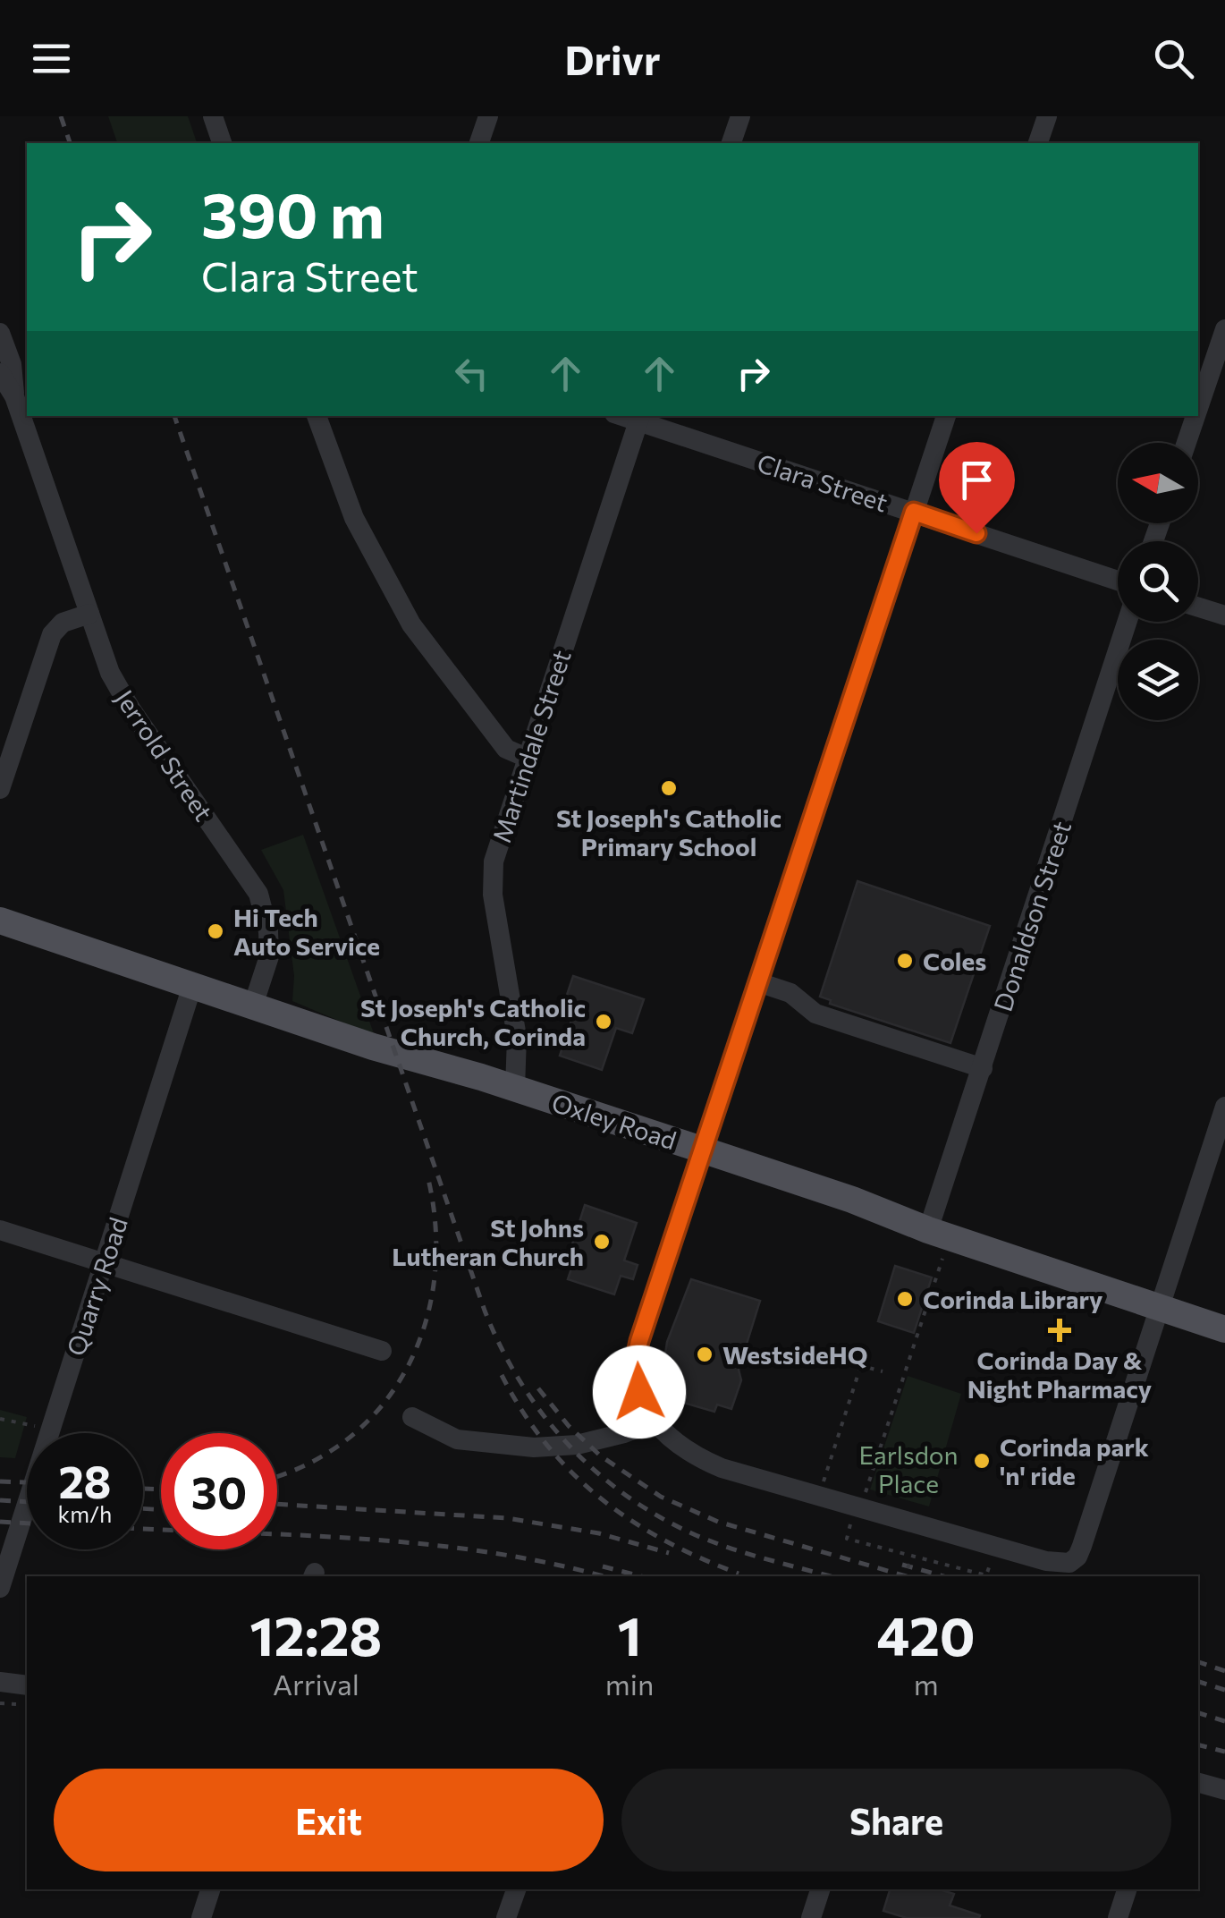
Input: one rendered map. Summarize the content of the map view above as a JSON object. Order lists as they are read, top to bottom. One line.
{"streets":{"main road":["Oxley Road"],"street":["Clara Street","Martindale Street","Jerrold Street","Donaldson Street","Quarry Road"]},"crossings":[["Clara Street","Martindale Street"],["Martindale Street","Oxley Road"],["Jerrold Street","Oxley Road"],["Donaldson Street","Oxley Road"],["Oxley Road","Quarry Road"]],"parks":["Earlsdon Place"],"places":{"other":["St Joseph's Catholic Primary School","Hi Tech Auto Service","Coles","St Joseph's Catholic Church, Corinda","St Johns Lutheran Church","Corinda Library","WestsideHQ","Corinda park 'n' ride"],"health":["Corinda Day & Night Pharmacy"]},"north":"left","page":{"header":"Drivr","turn":["390 m","Clara Street"],"speed":"28 km/h","limit":"30","eta":["12:28","Arrival","1","min","420","m"],"buttons":["Exit","Share"]}}
